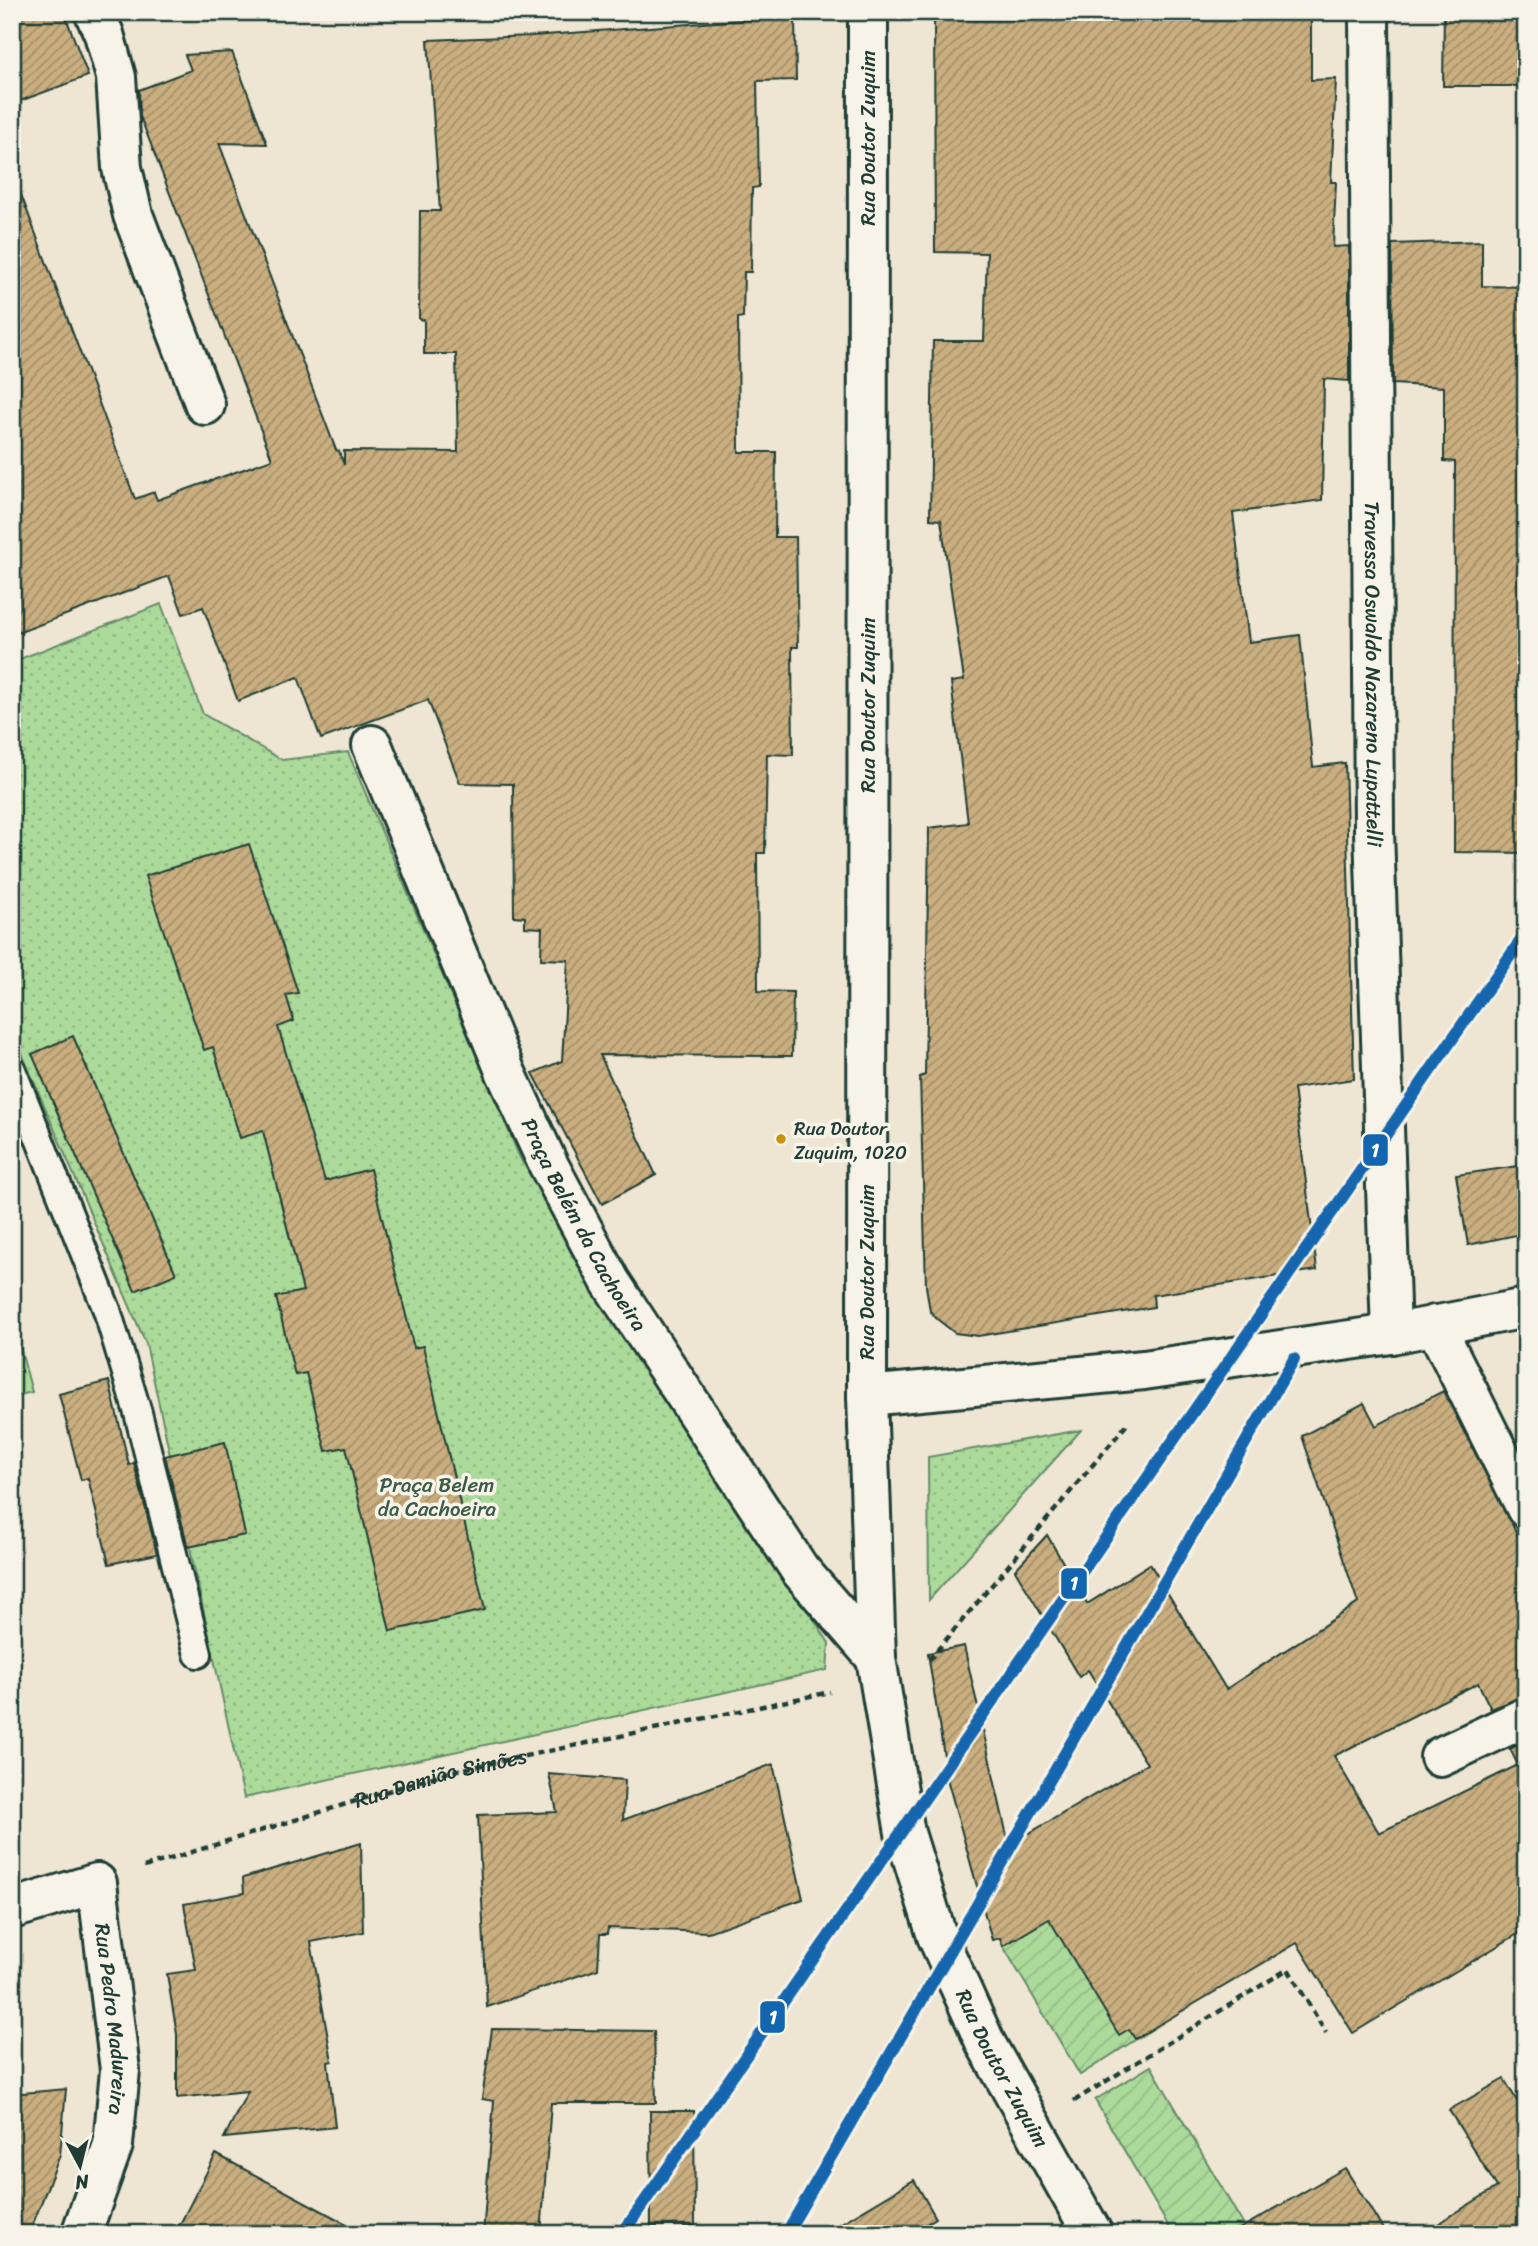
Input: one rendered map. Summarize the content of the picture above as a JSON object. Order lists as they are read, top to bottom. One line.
{"streets":{"street":["Rua Doutor Zuquim","Travessa Oswaldo Nazareno Lupattelli","Praça Belém da Cachoeira","Rua Pedro Madureira"],"path":["Rua Damião Simões"]},"crossings":[["Rua Doutor Zuquim","Praça Belém da Cachoeira"],["Rua Doutor Zuquim","Rua Damião Simões"],["Praça Belém da Cachoeira","Rua Damião Simões"],["Rua Damião Simões","Rua Pedro Madureira"]],"parks":["Praça Belem da Cachoeira"],"places":["Rua Doutor Zuquim, 1020"],"lines":["transit line 1"],"north":"bottom"}
